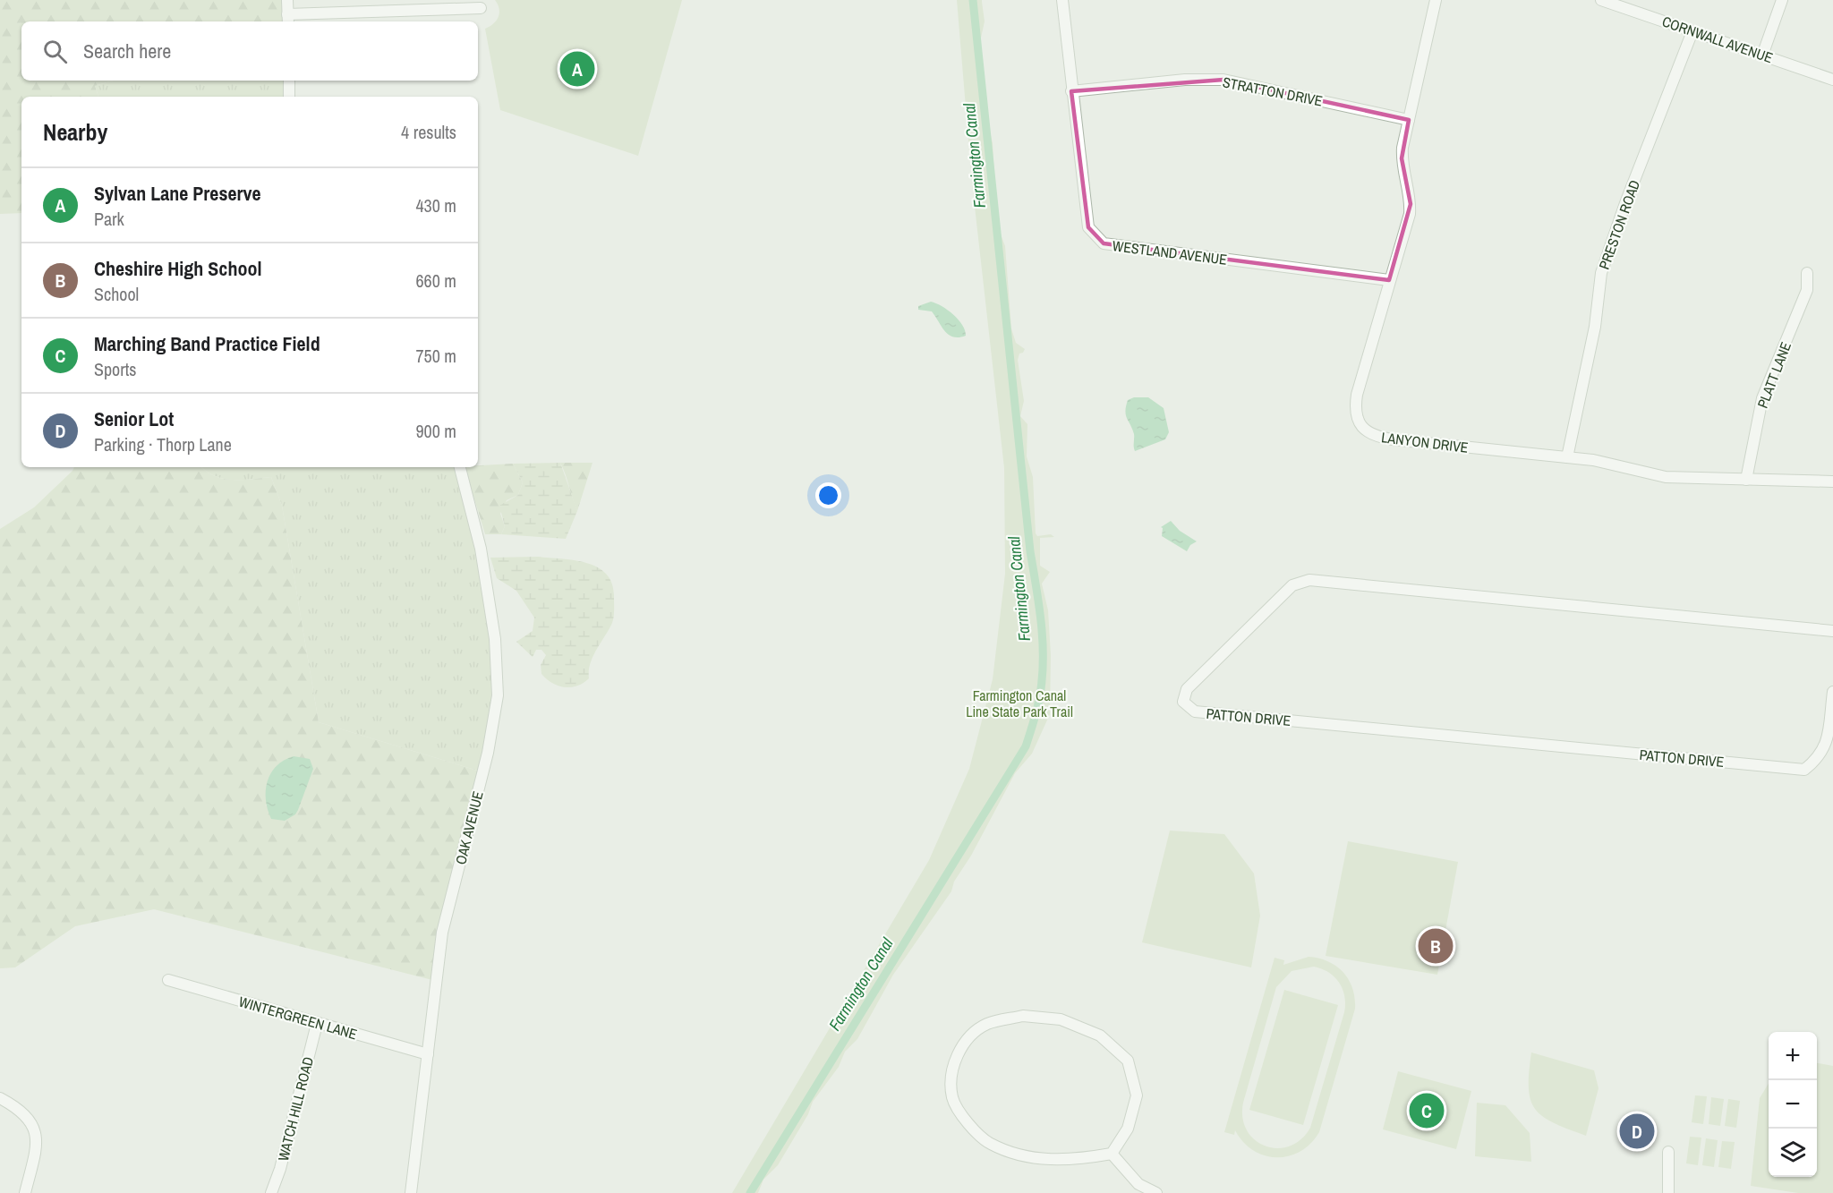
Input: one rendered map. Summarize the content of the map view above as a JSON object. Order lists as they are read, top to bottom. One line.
{"streets":{"street":["CORNWALL AVENUE","STRATTON DRIVE","PRESTON ROAD","WESTLAND AVENUE","PLATT LANE","LANYON DRIVE","PATTON DRIVE","OAK AVENUE","WINTERGREEN LANE","WATCH HILL ROAD"]},"crossings":[["CORNWALL AVENUE","PRESTON ROAD"],["STRATTON DRIVE","WESTLAND AVENUE"],["STRATTON DRIVE","LANYON DRIVE"],["PRESTON ROAD","LANYON DRIVE"],["WESTLAND AVENUE","LANYON DRIVE"],["PLATT LANE","LANYON DRIVE"],["OAK AVENUE","WINTERGREEN LANE"],["WINTERGREEN LANE","WATCH HILL ROAD"]],"water":["Farmington Canal"],"parks":["Farmington Canal Line State Park Trail"],"page":{"search":"Search here","pins":["A","B","C","D"],"heading":["Nearby","4 results"],"list":[{"mark":"A","name":"Sylvan Lane Preserve","note":"Park","value":"430 m"},{"mark":"B","name":"Cheshire High School","note":"School","value":"660 m"},{"mark":"C","name":"Marching Band Practice Field","note":"Sports","value":"750 m"},{"mark":"D","name":"Senior Lot","note":"Parking · Thorp Lane","value":"900 m"}],"map_buttons":["+","−"]}}
